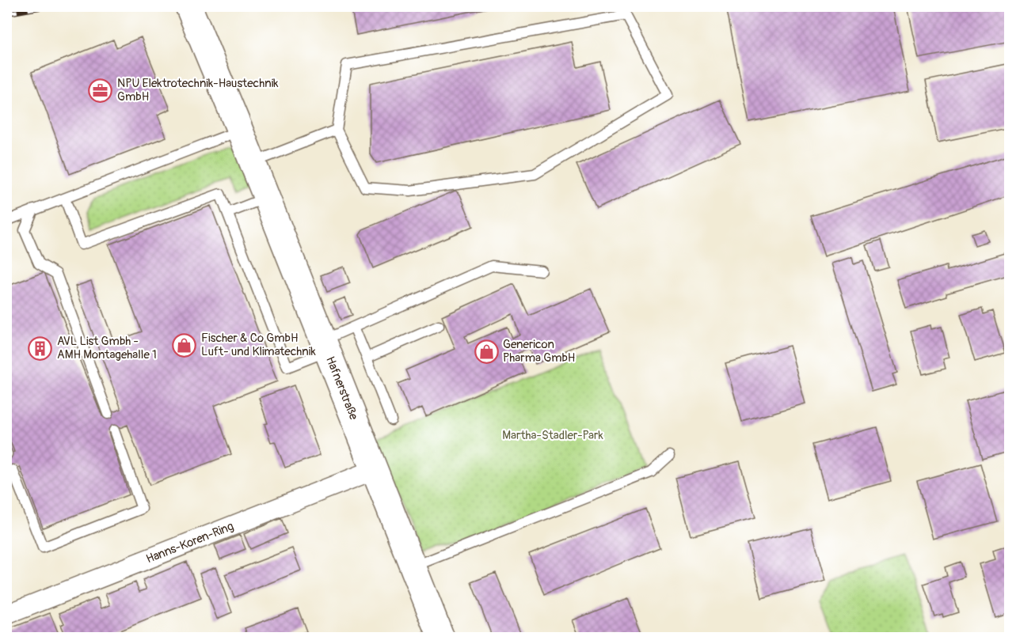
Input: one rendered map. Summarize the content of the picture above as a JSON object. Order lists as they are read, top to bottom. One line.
{"streets":{"street":["Hafnerstraße","Hanns-Koren-Ring"]},"crossings":[["Hafnerstraße","Hanns-Koren-Ring"]],"parks":["Martha-Stadler-Park"],"places":{"office":["NPU Elektrotechnik-Haustechnik GmbH"],"shop":["Fischer & Co GmbH Luft- und Klimatechnik","Genericon Pharma GmbH"],"building":["AVL List Gmbh - AMH Montagehalle 1"]}}
